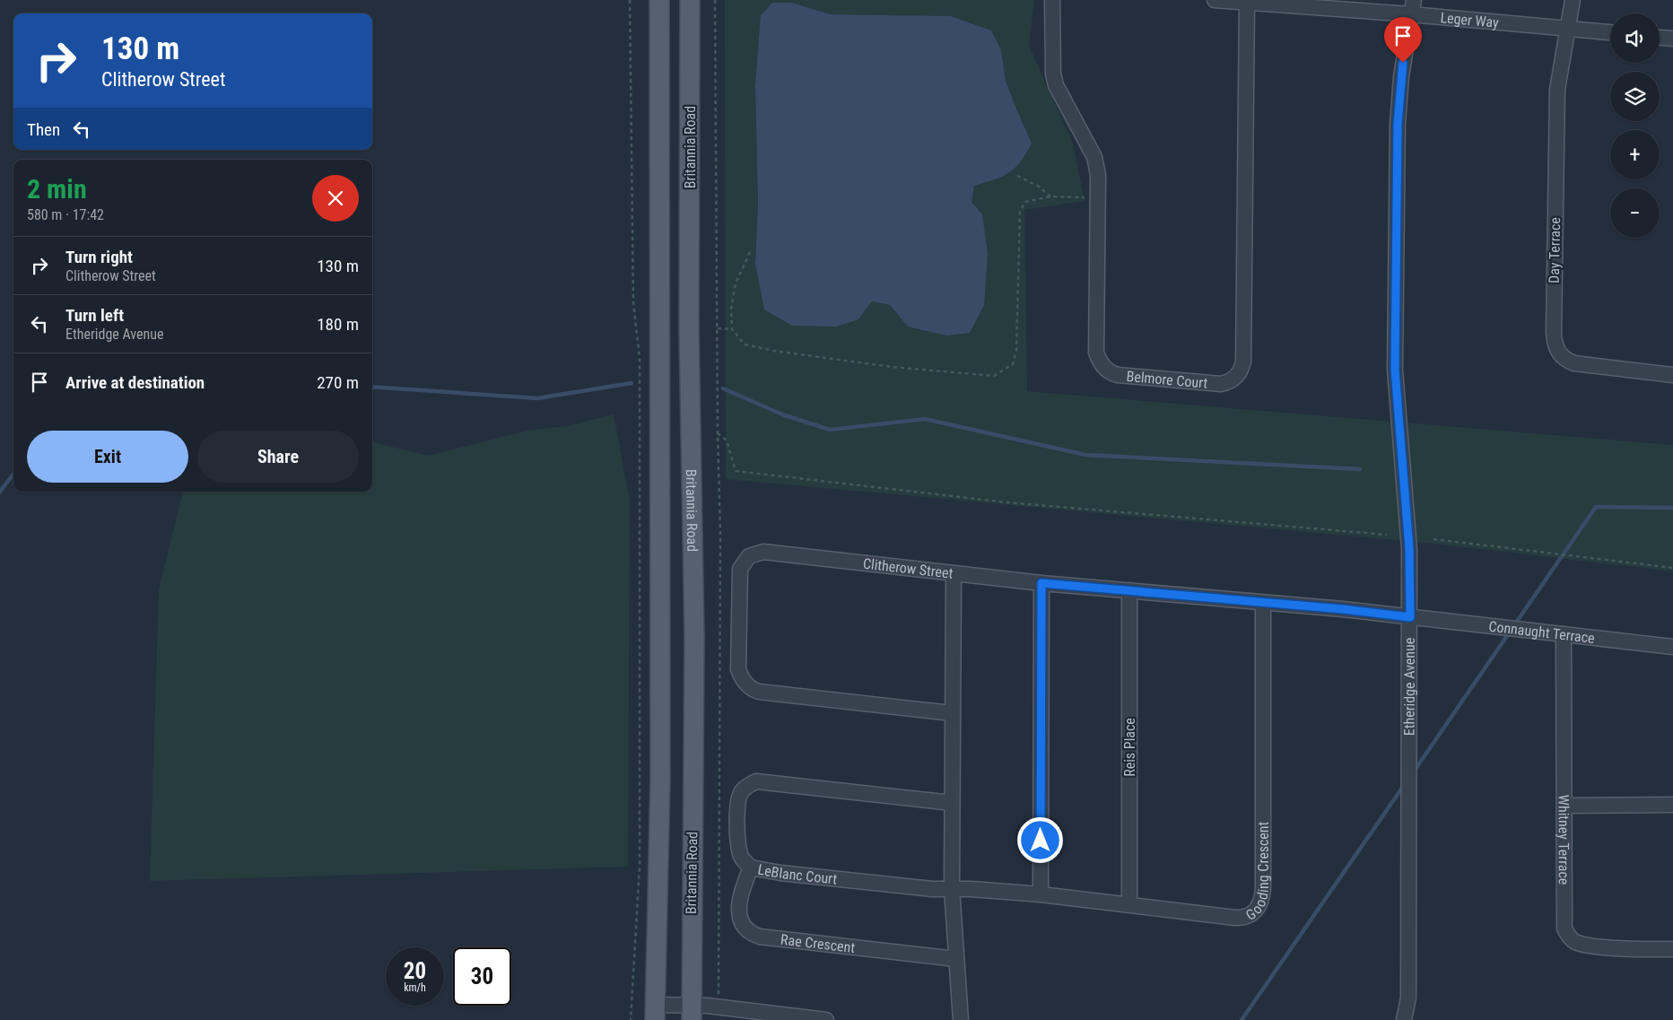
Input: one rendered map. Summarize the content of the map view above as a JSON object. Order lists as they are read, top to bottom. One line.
{"streets":{"main road":["Britannia Road"],"street":["Leger Way","Day Terrace","Belmore Court","Clitherow Street","Connaught Terrace","Etheridge Avenue","Reis Place","Whitney Terrace","Gooding Crescent","LeBlanc Court","Rae Crescent"]},"crossings":[["Leger Way","Day Terrace"],["Leger Way","Belmore Court"],["Leger Way","Etheridge Avenue"],["Clitherow Street","Connaught Terrace"],["Clitherow Street","Etheridge Avenue"],["Clitherow Street","Reis Place"],["Clitherow Street","Gooding Crescent"],["Connaught Terrace","Etheridge Avenue"],["Connaught Terrace","Whitney Terrace"],["Reis Place","Gooding Crescent"],["Gooding Crescent","LeBlanc Court"],["LeBlanc Court","Rae Crescent"]],"page":{"map_buttons":["+","−"],"turn":["130 m","Clitherow Street"],"then":"Then","heading":["2 min","580 m · 17:42"],"list":[{"name":"Turn right","note":"Clitherow Street","value":"130 m"},{"name":"Turn left","note":"Etheridge Avenue","value":"180 m"},{"name":"Arrive at destination","value":"270 m"}],"buttons":["Exit","Share"],"speed":"20 km/h","limit":"30"}}
